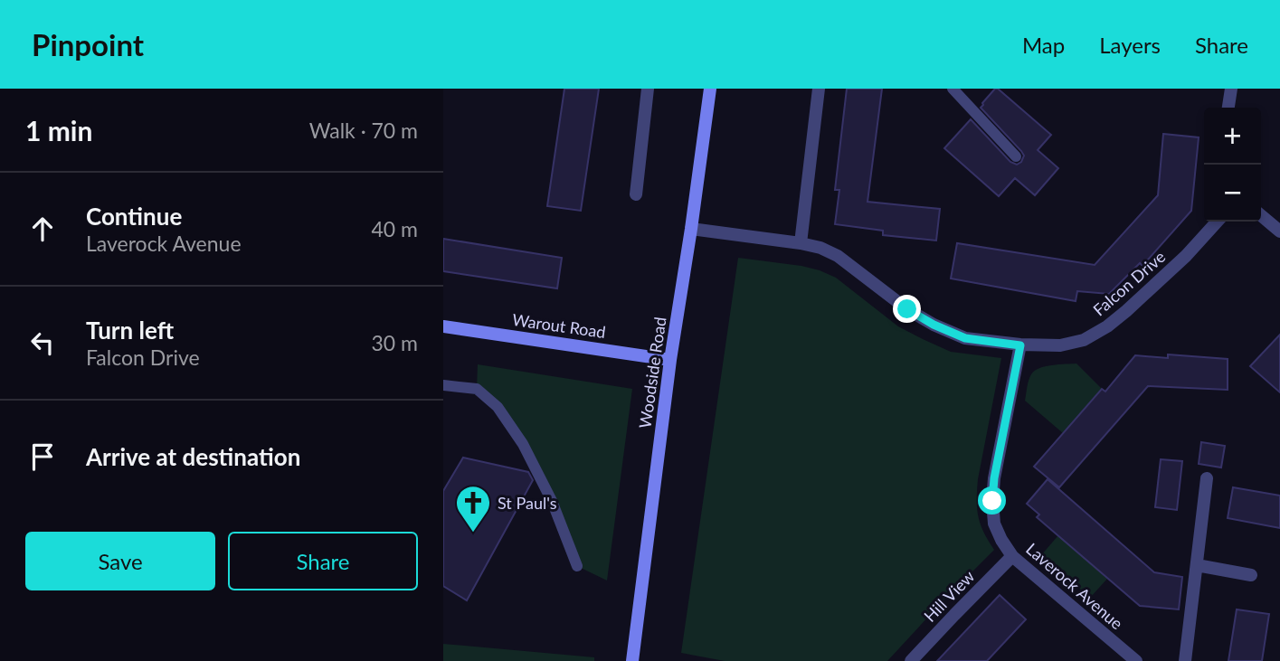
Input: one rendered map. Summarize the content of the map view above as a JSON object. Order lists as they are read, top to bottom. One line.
{"streets":{"street":["Falcon Drive","Warout Road","Woodside Road","Laverock Avenue","Hill View"]},"crossings":[["Falcon Drive","Woodside Road"],["Falcon Drive","Laverock Avenue"],["Warout Road","Woodside Road"],["Laverock Avenue","Hill View"]],"places":{"church":["St Paul's"]},"page":{"header":"Pinpoint","nav":["Map","Layers","Share"],"heading":["1 min","Walk · 70 m"],"map_buttons":["+","−"],"list":[["Continue","Laverock Avenue","40 m"],["Turn left","Falcon Drive","30 m"],"Arrive at destination"],"buttons":["Save","Share"]}}
